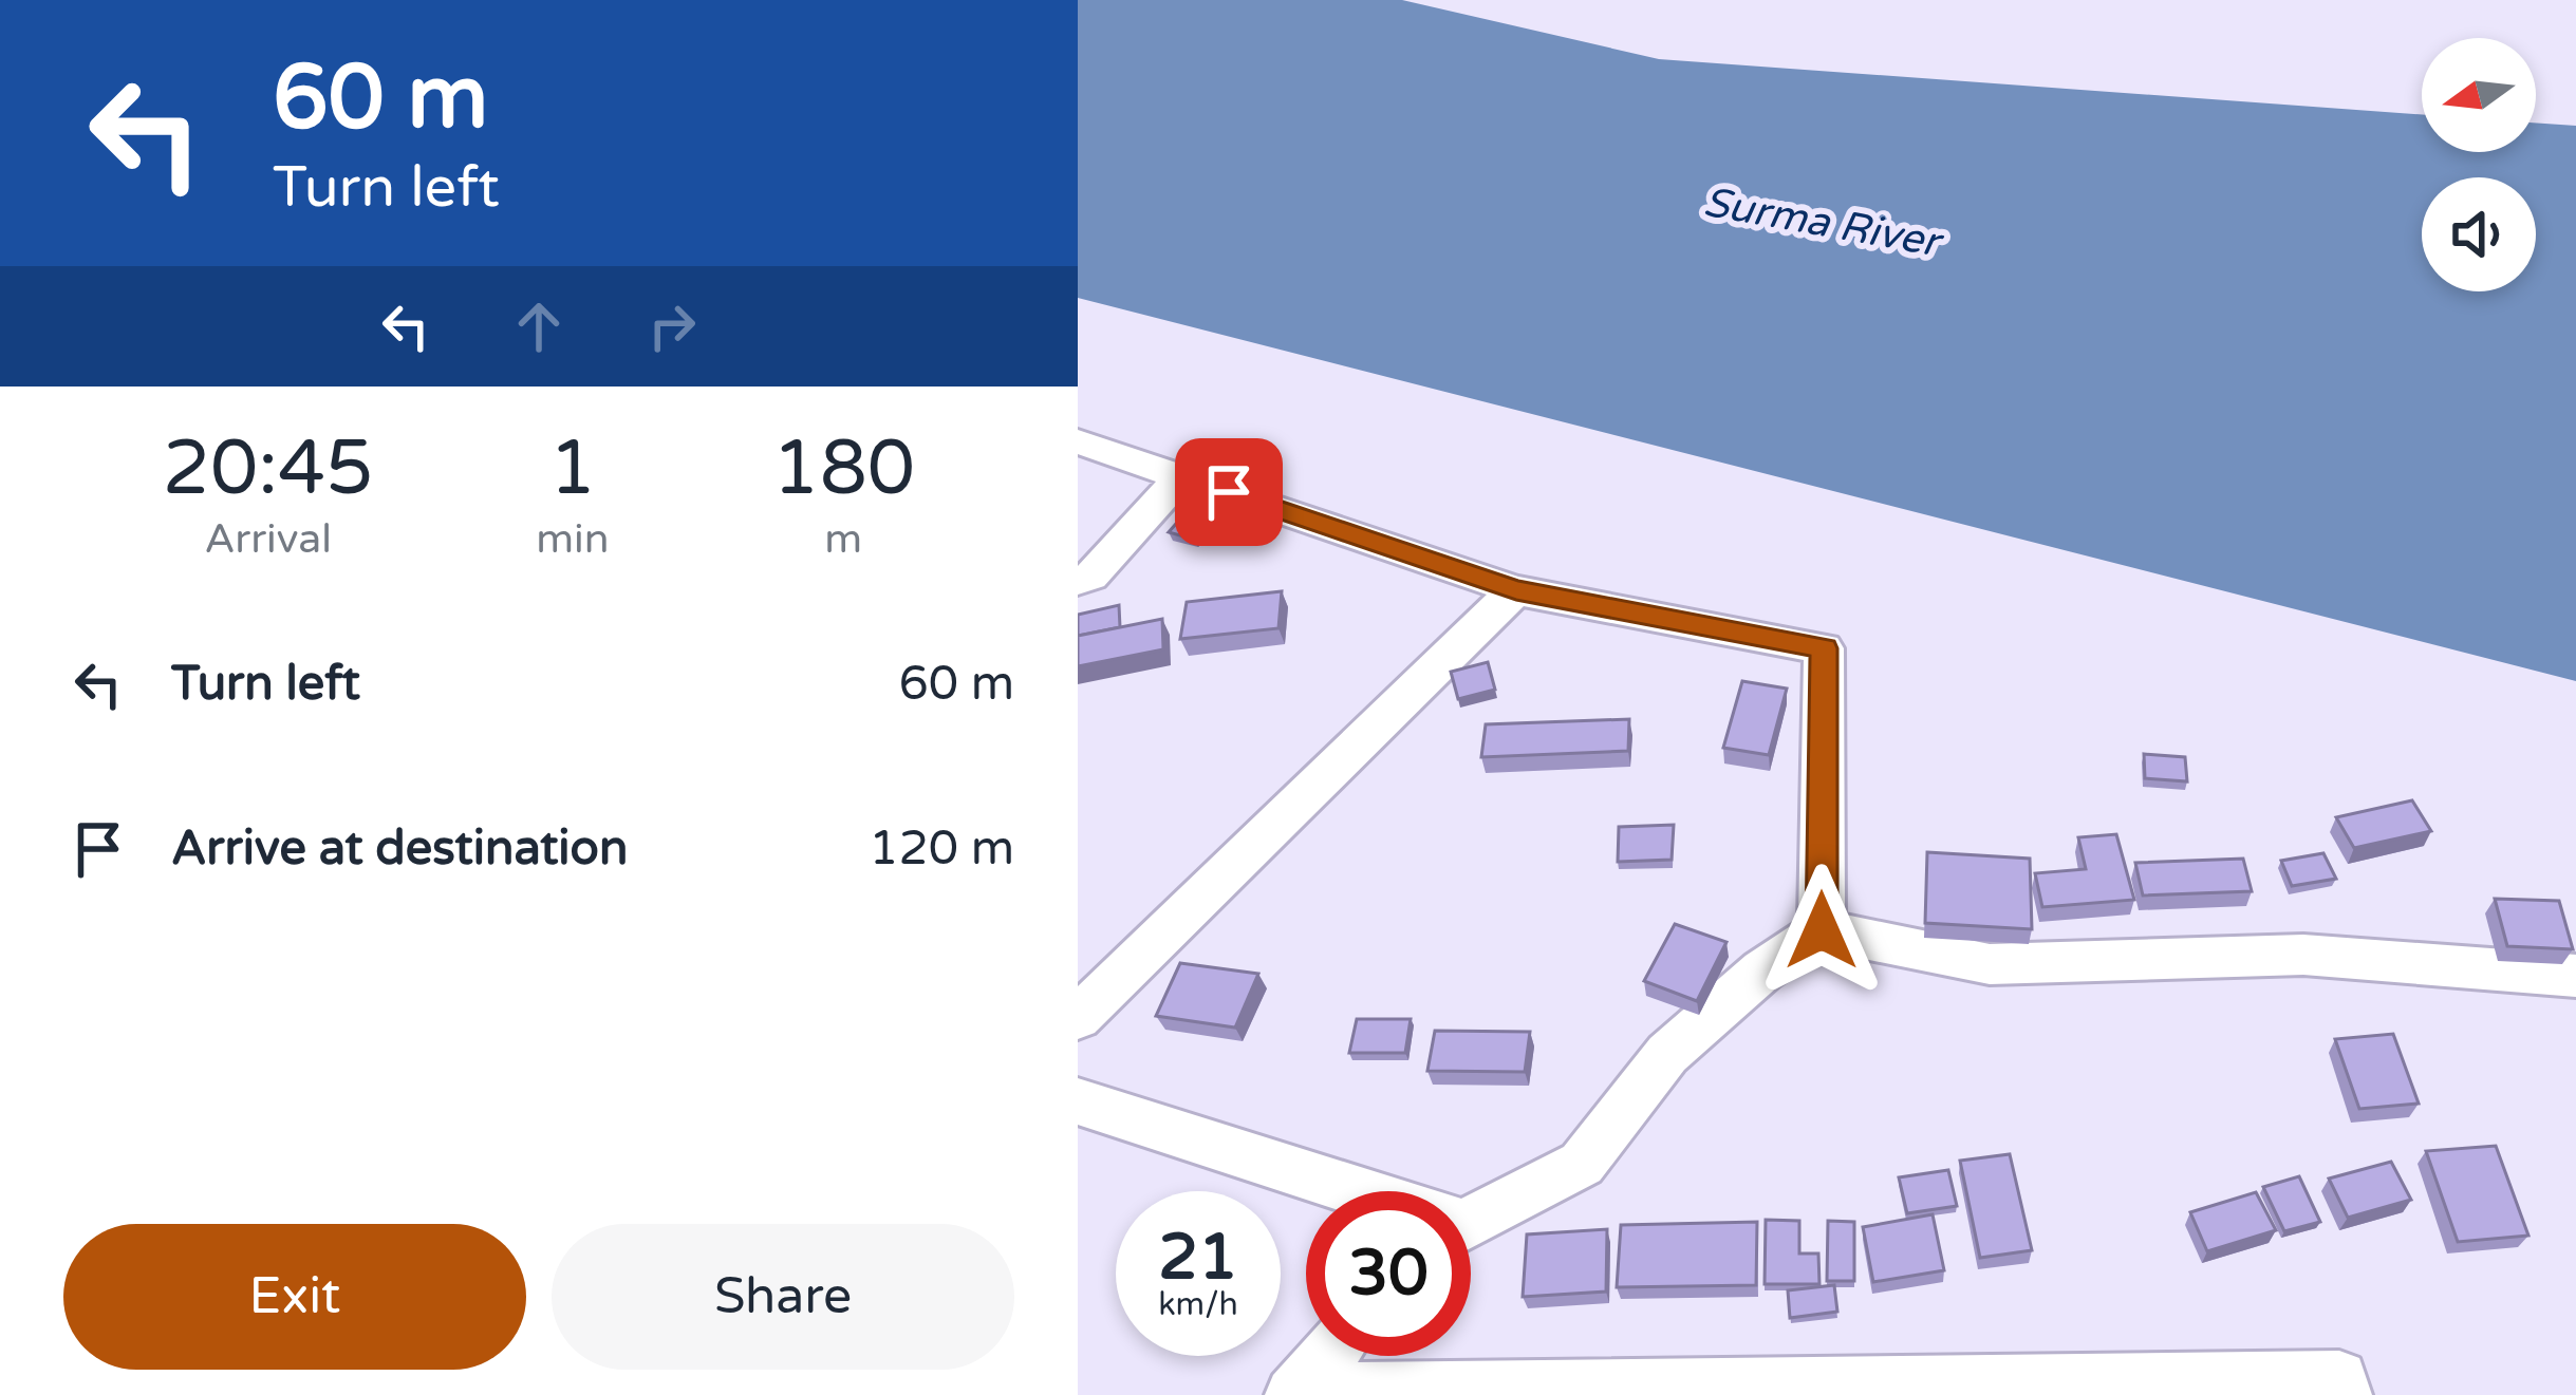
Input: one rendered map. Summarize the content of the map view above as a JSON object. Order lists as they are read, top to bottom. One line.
{"water":["Surma River"],"north":"left","page":{"turn":["60 m","Turn left"],"eta":["20:45","Arrival","1","min","180","m"],"list":[{"name":"Turn left","value":"60 m"},{"name":"Arrive at destination","value":"120 m"}],"speed":"21 km/h","limit":"30","buttons":["Exit","Share"]}}
